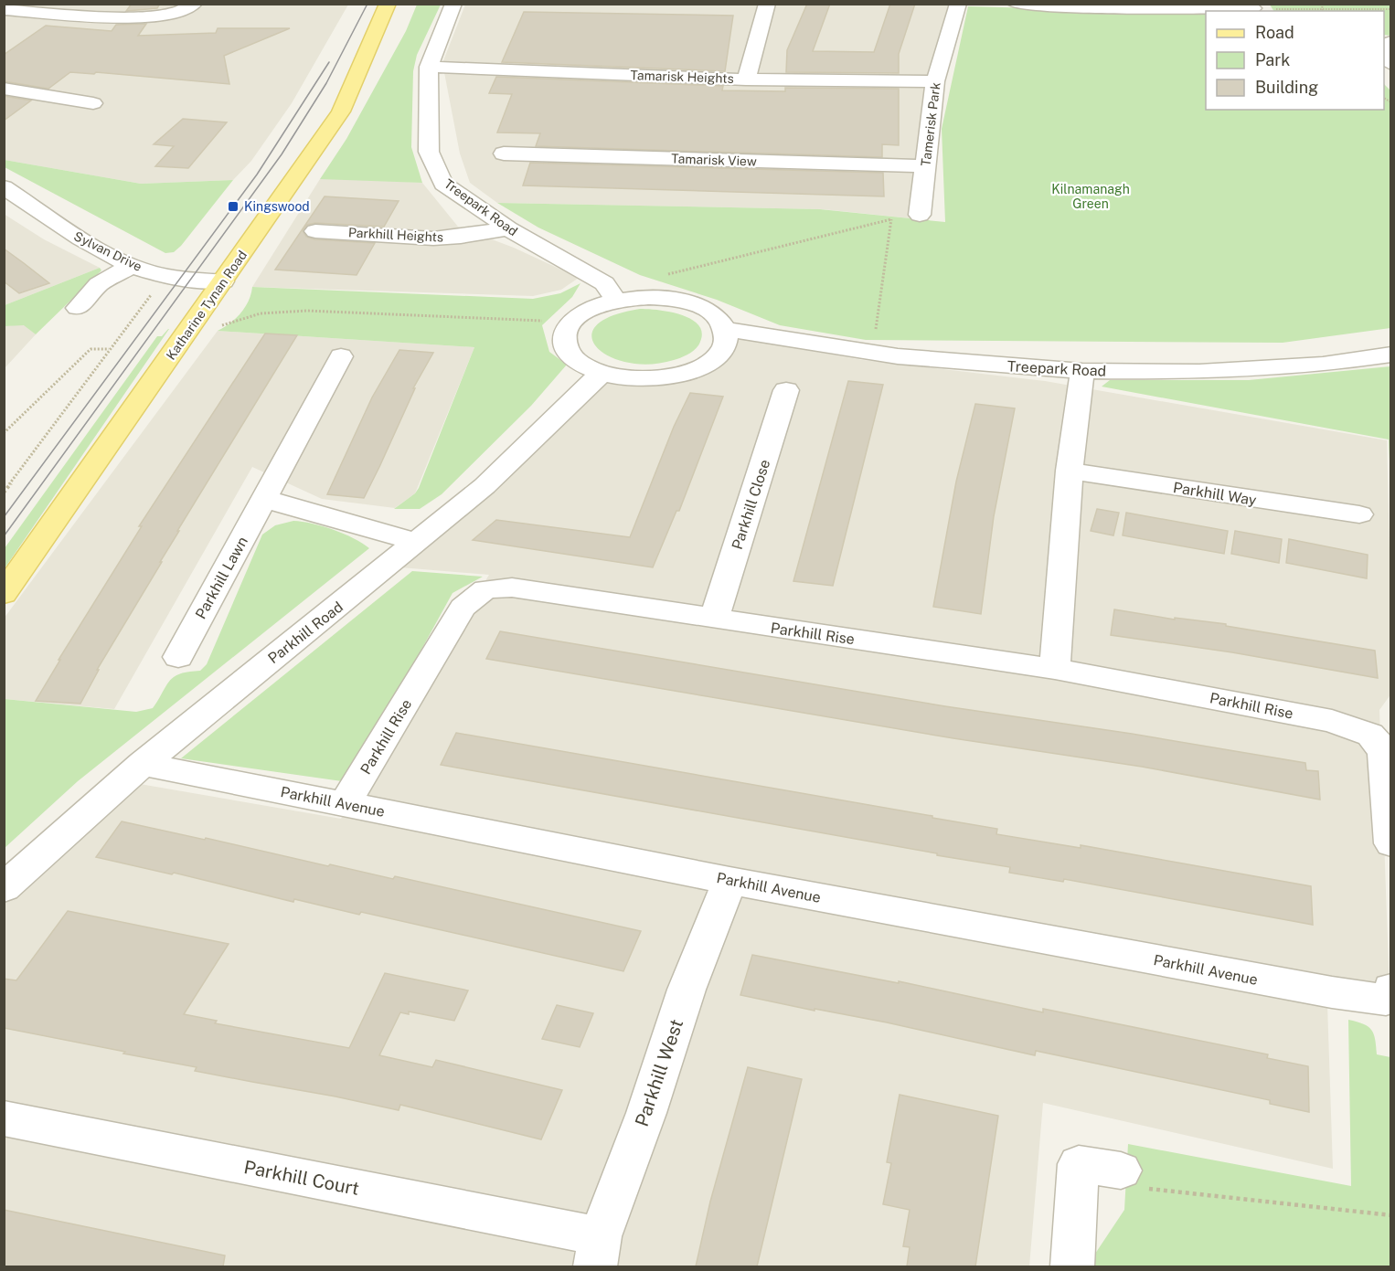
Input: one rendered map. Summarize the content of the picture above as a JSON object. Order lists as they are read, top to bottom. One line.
{"streets":{"main road":["Katharine Tynan Road"],"street":["Tamarisk Heights","Tamerisk Park","Tamarisk View","Treepark Road","Parkhill Heights","Sylvan Drive","Parkhill Way","Parkhill Close","Parkhill Lawn","Parkhill Road","Parkhill Rise","Parkhill Avenue","Parkhill West","Parkhill Court"]},"crossings":[["Tamarisk Heights","Tamerisk Park"],["Tamarisk Heights","Treepark Road"],["Tamerisk Park","Tamarisk View"],["Treepark Road","Parkhill Heights"],["Sylvan Drive","Katharine Tynan Road"],["Parkhill Close","Parkhill Rise"],["Parkhill Road","Parkhill Avenue"],["Parkhill Rise","Parkhill Avenue"],["Parkhill Avenue","Parkhill West"],["Parkhill West","Parkhill Court"]],"parks":["Kilnamanagh Green"],"places":{"transit":["Kingswood"]},"legend":["Road","Park","Building"]}
